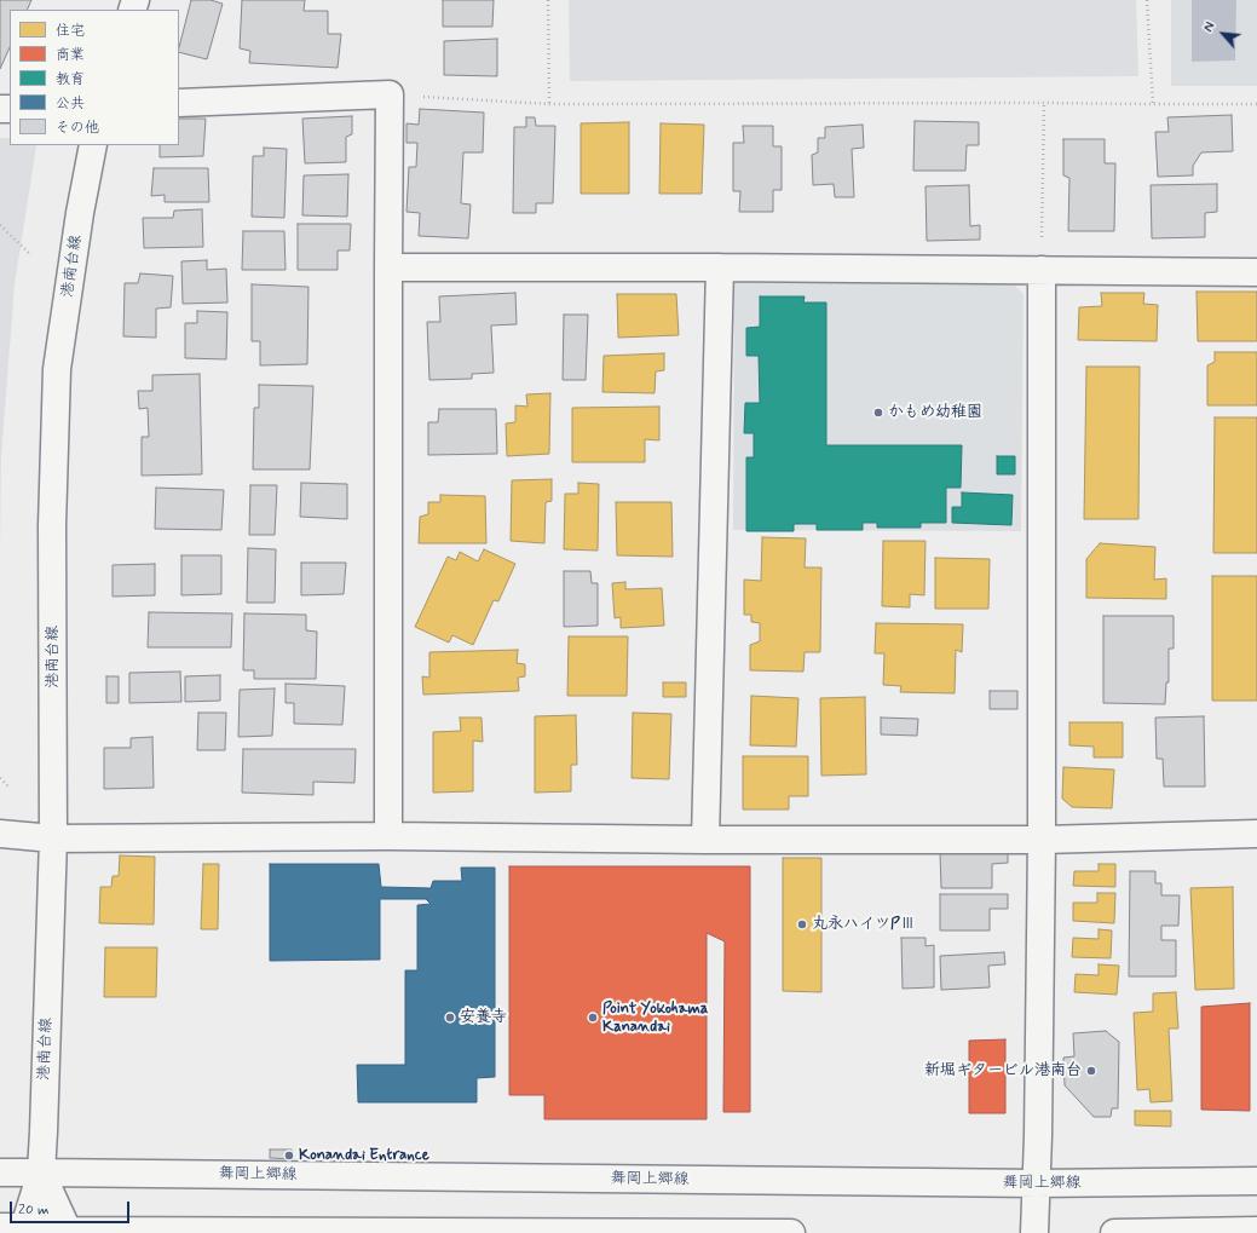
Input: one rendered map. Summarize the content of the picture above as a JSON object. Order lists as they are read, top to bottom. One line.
{"streets":{"street":["港南台線","舞岡上郷線"]},"crossings":[["港南台線","舞岡上郷線"]],"places":["かもめ幼稚園","丸永ハイツPⅢ","安養寺","Point Yokohama Kanandai","新堀ギタービル港南台","Konandai Entrance"],"legend":["住宅","商業","教育","公共","その他"],"scale_bar":"20 m","north":"top left"}
